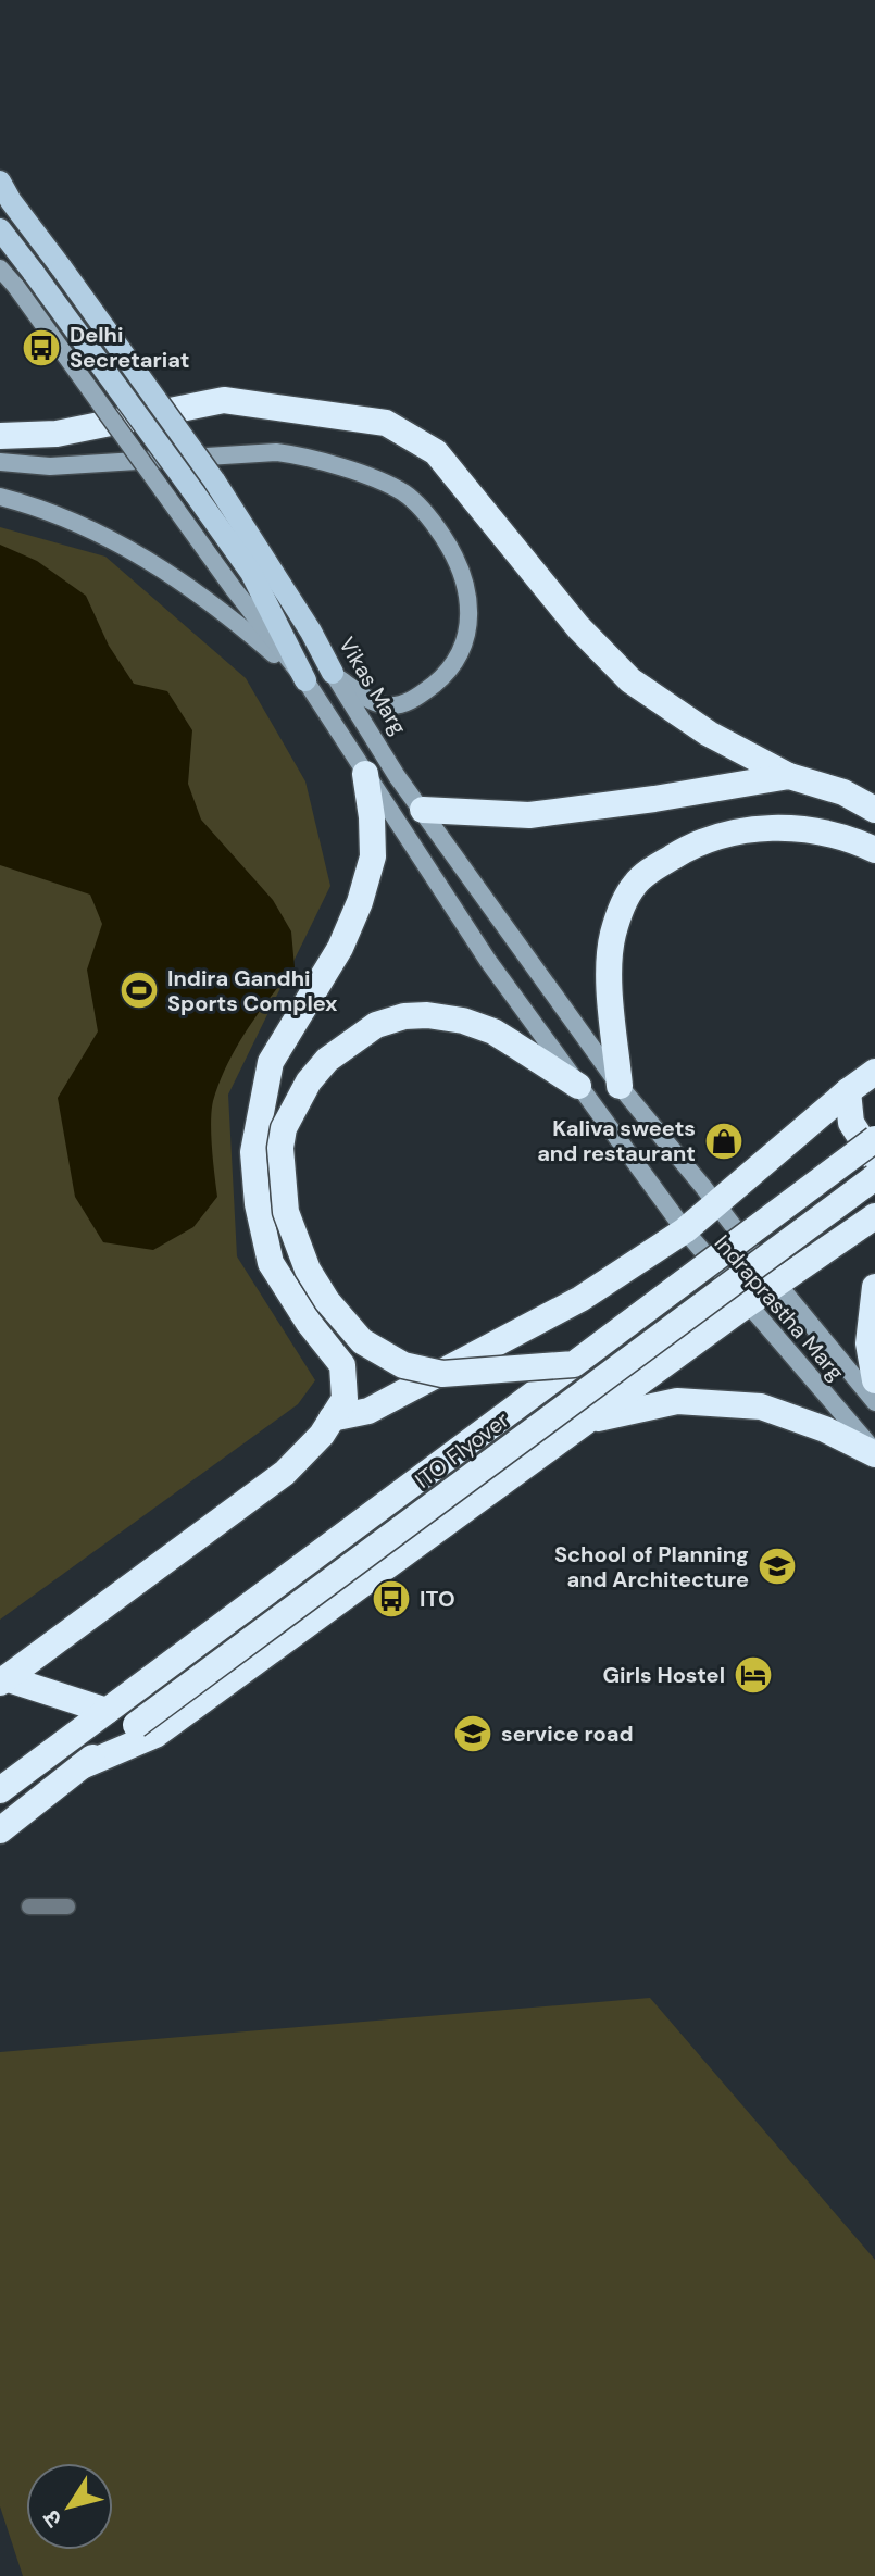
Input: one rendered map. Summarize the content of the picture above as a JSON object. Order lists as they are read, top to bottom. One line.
{"streets":{"highway":["ITO Flyover"],"main road":["Vikas Marg","Indraprastha Marg"]},"crossings":[["Vikas Marg","Indraprastha Marg"]],"places":{"bus stop":["Delhi Secretariat","ITO"],"sports":["Indira Gandhi Sports Complex"],"shop":["Kaliva sweets and restaurant"],"school or university":["School of Planning and Architecture","service road"],"hotel":["Girls Hostel"]},"north":"bottom left"}
